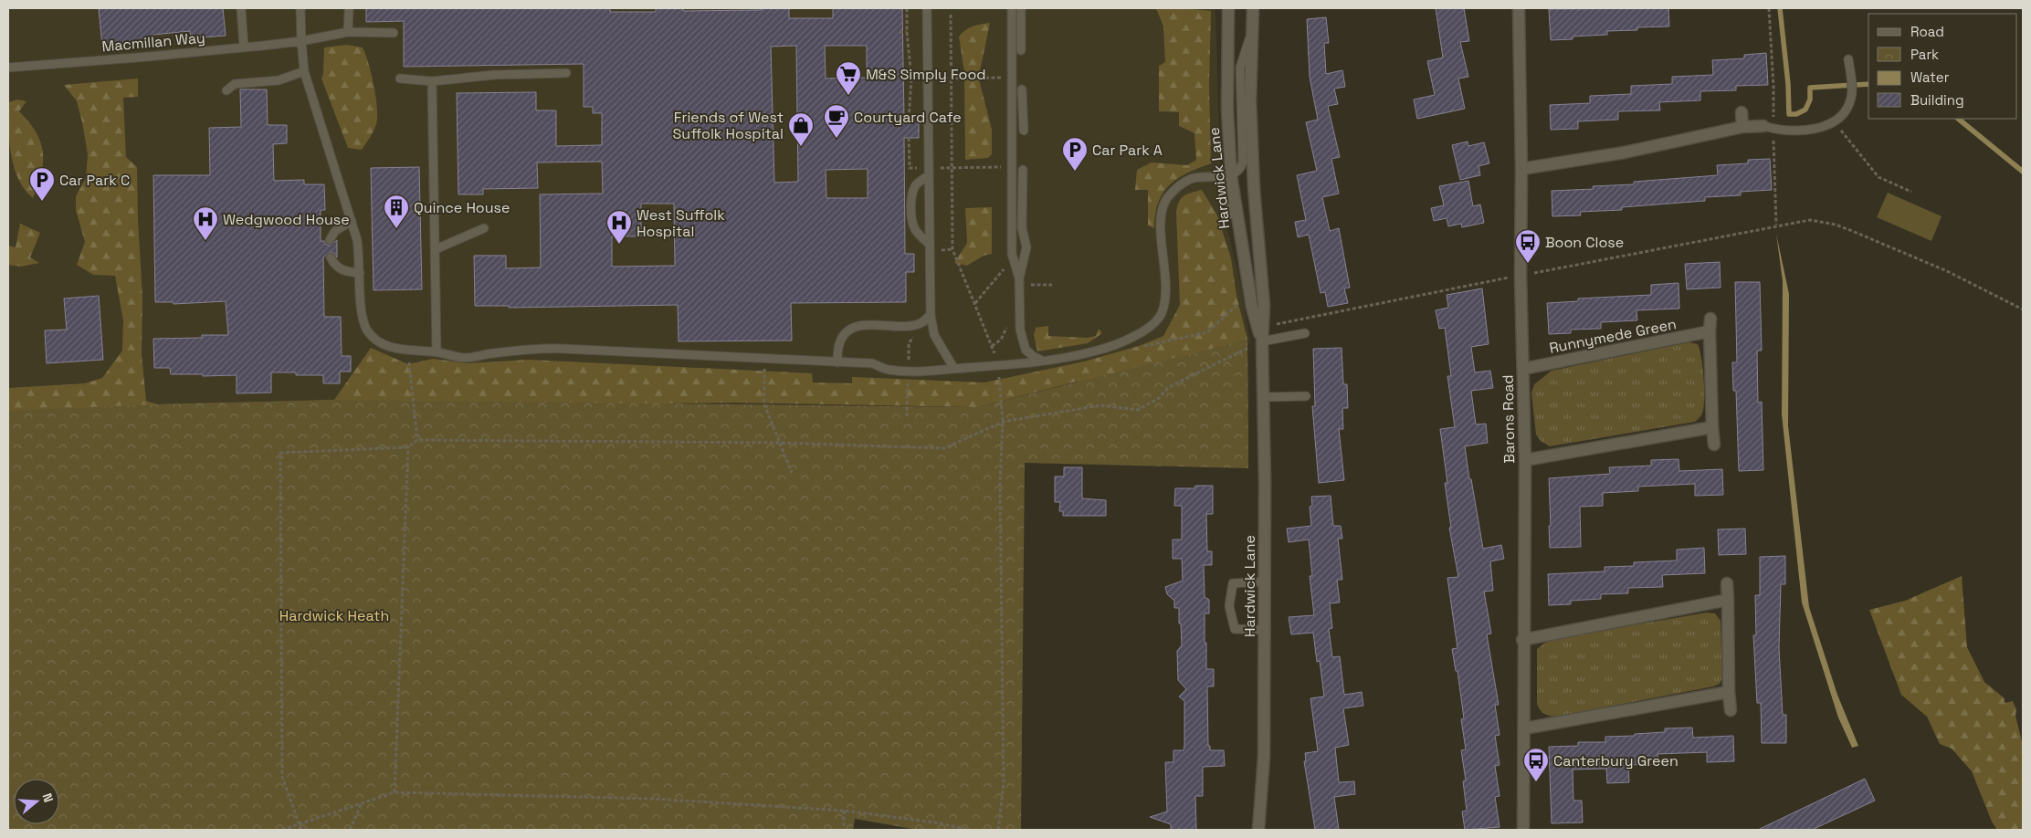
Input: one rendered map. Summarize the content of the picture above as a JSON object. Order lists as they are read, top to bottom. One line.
{"streets":{"street":["Hardwick Lane","Runnymede Green","Barons Road"],"lane":["Macmillan Way"]},"crossings":[["Runnymede Green","Barons Road"]],"parks":["Hardwick Heath"],"places":{"supermarket":["M&S Simply Food"],"cafe":["Courtyard Cafe"],"shop":["Friends of West Suffolk Hospital"],"parking":["Car Park A","Car Park C"],"building":["Quince House"],"hospital":["Wedgwood House","West Suffolk Hospital"],"bus stop":["Boon Close","Canterbury Green"]},"legend":["Road","Park","Water","Building"],"north":"right"}
